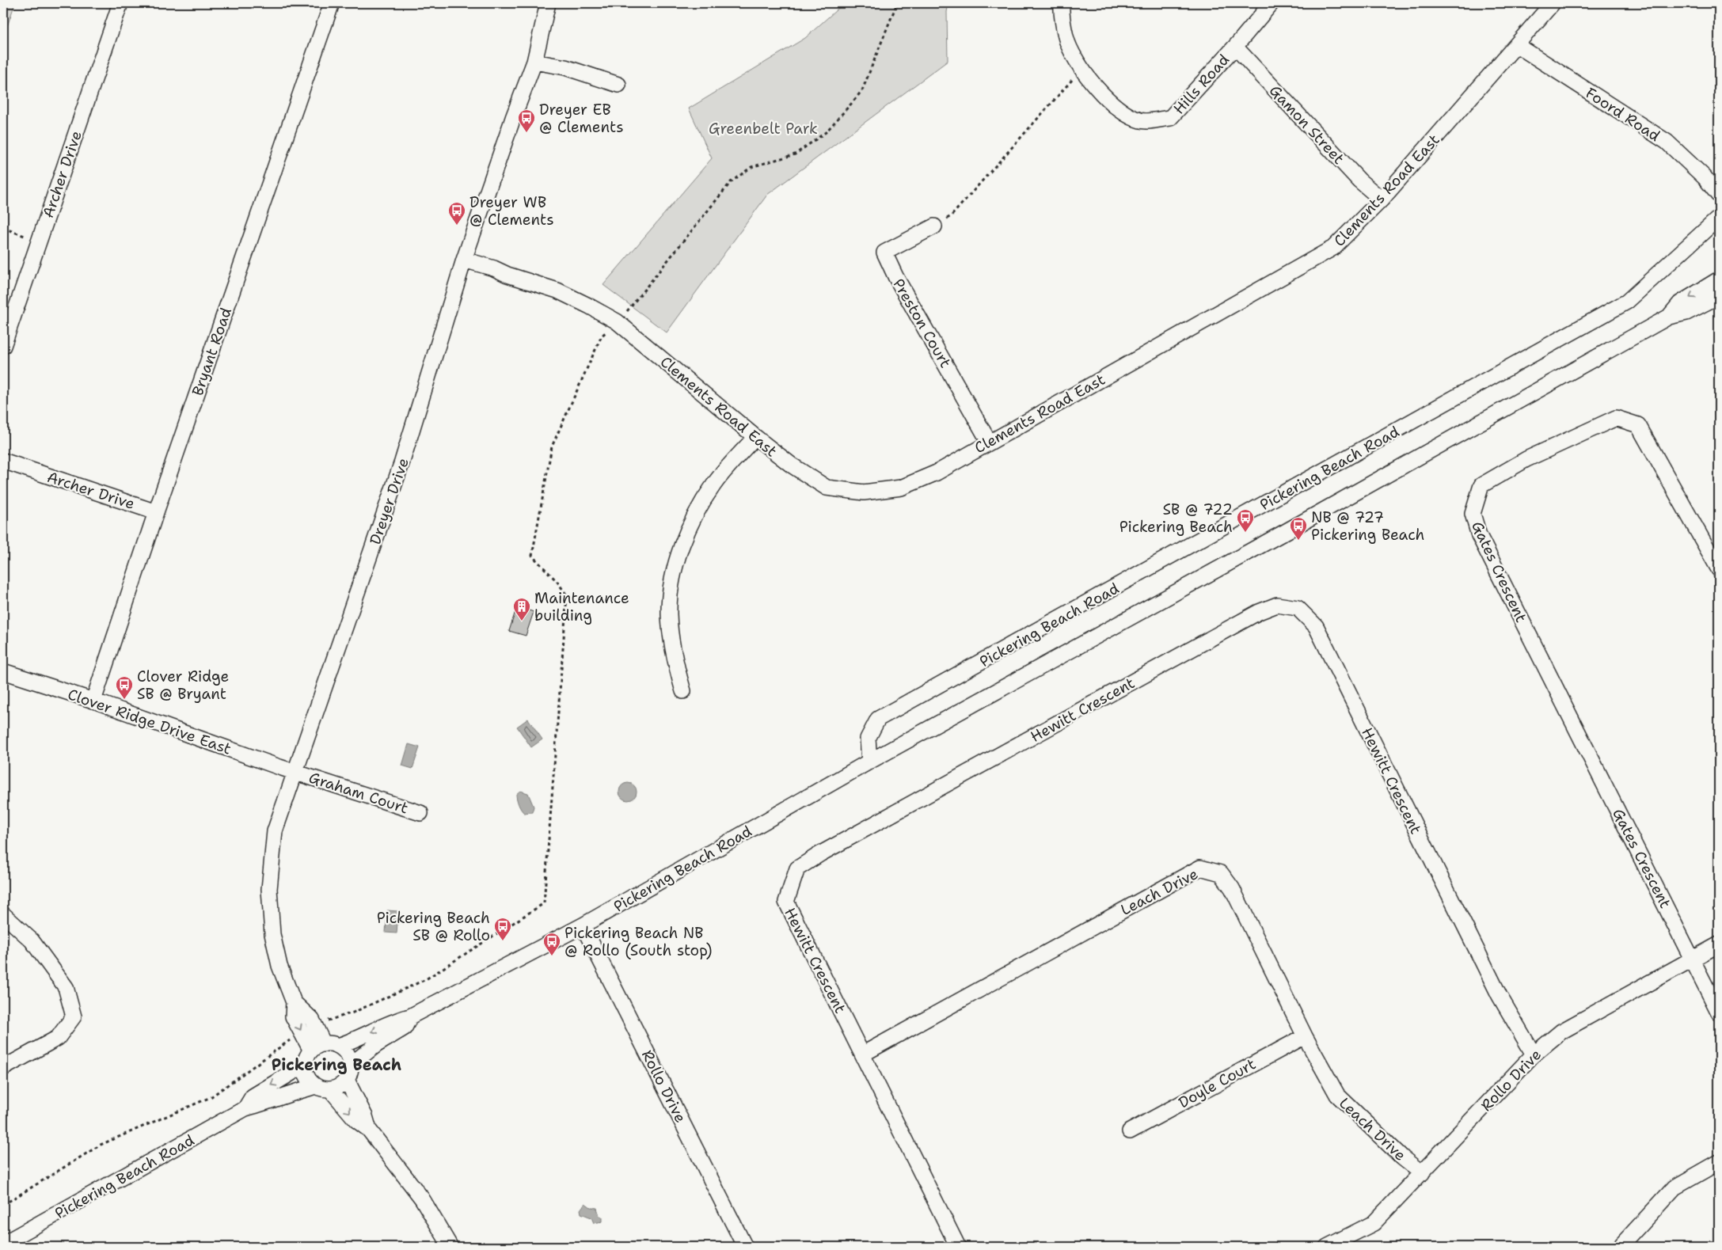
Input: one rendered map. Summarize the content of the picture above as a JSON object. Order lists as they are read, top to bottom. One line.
{"streets":{"street":["Hills Road","Foord Road","Gamon Street","Archer Drive","Clements Road East","Preston Court","Bryant Road","Pickering Beach Road","Dreyer Drive","Gates Crescent","Hewitt Crescent","Clover Ridge Drive East","Graham Court","Leach Drive","Rollo Drive","Doyle Court"]},"crossings":[["Hills Road","Gamon Street"],["Foord Road","Clements Road East"],["Gamon Street","Clements Road East"],["Archer Drive","Bryant Road"],["Clements Road East","Preston Court"],["Clements Road East","Dreyer Drive"],["Bryant Road","Clover Ridge Drive East"],["Pickering Beach Road","Dreyer Drive"],["Pickering Beach Road","Rollo Drive"],["Dreyer Drive","Clover Ridge Drive East"],["Dreyer Drive","Graham Court"],["Gates Crescent","Rollo Drive"],["Hewitt Crescent","Leach Drive"],["Hewitt Crescent","Rollo Drive"],["Clover Ridge Drive East","Graham Court"],["Leach Drive","Rollo Drive"],["Leach Drive","Doyle Court"]],"districts":["Pickering Beach"],"parks":["Greenbelt Park"],"places":{"bus stop":["Dreyer EB @ Clements","Dreyer WB @ Clements","SB @ 722 Pickering Beach","NB @ 727 Pickering Beach","Clover Ridge SB @ Bryant","Pickering Beach SB @ Rollo","Pickering Beach NB @ Rollo (South stop)"],"building":["Maintenance building"]}}
